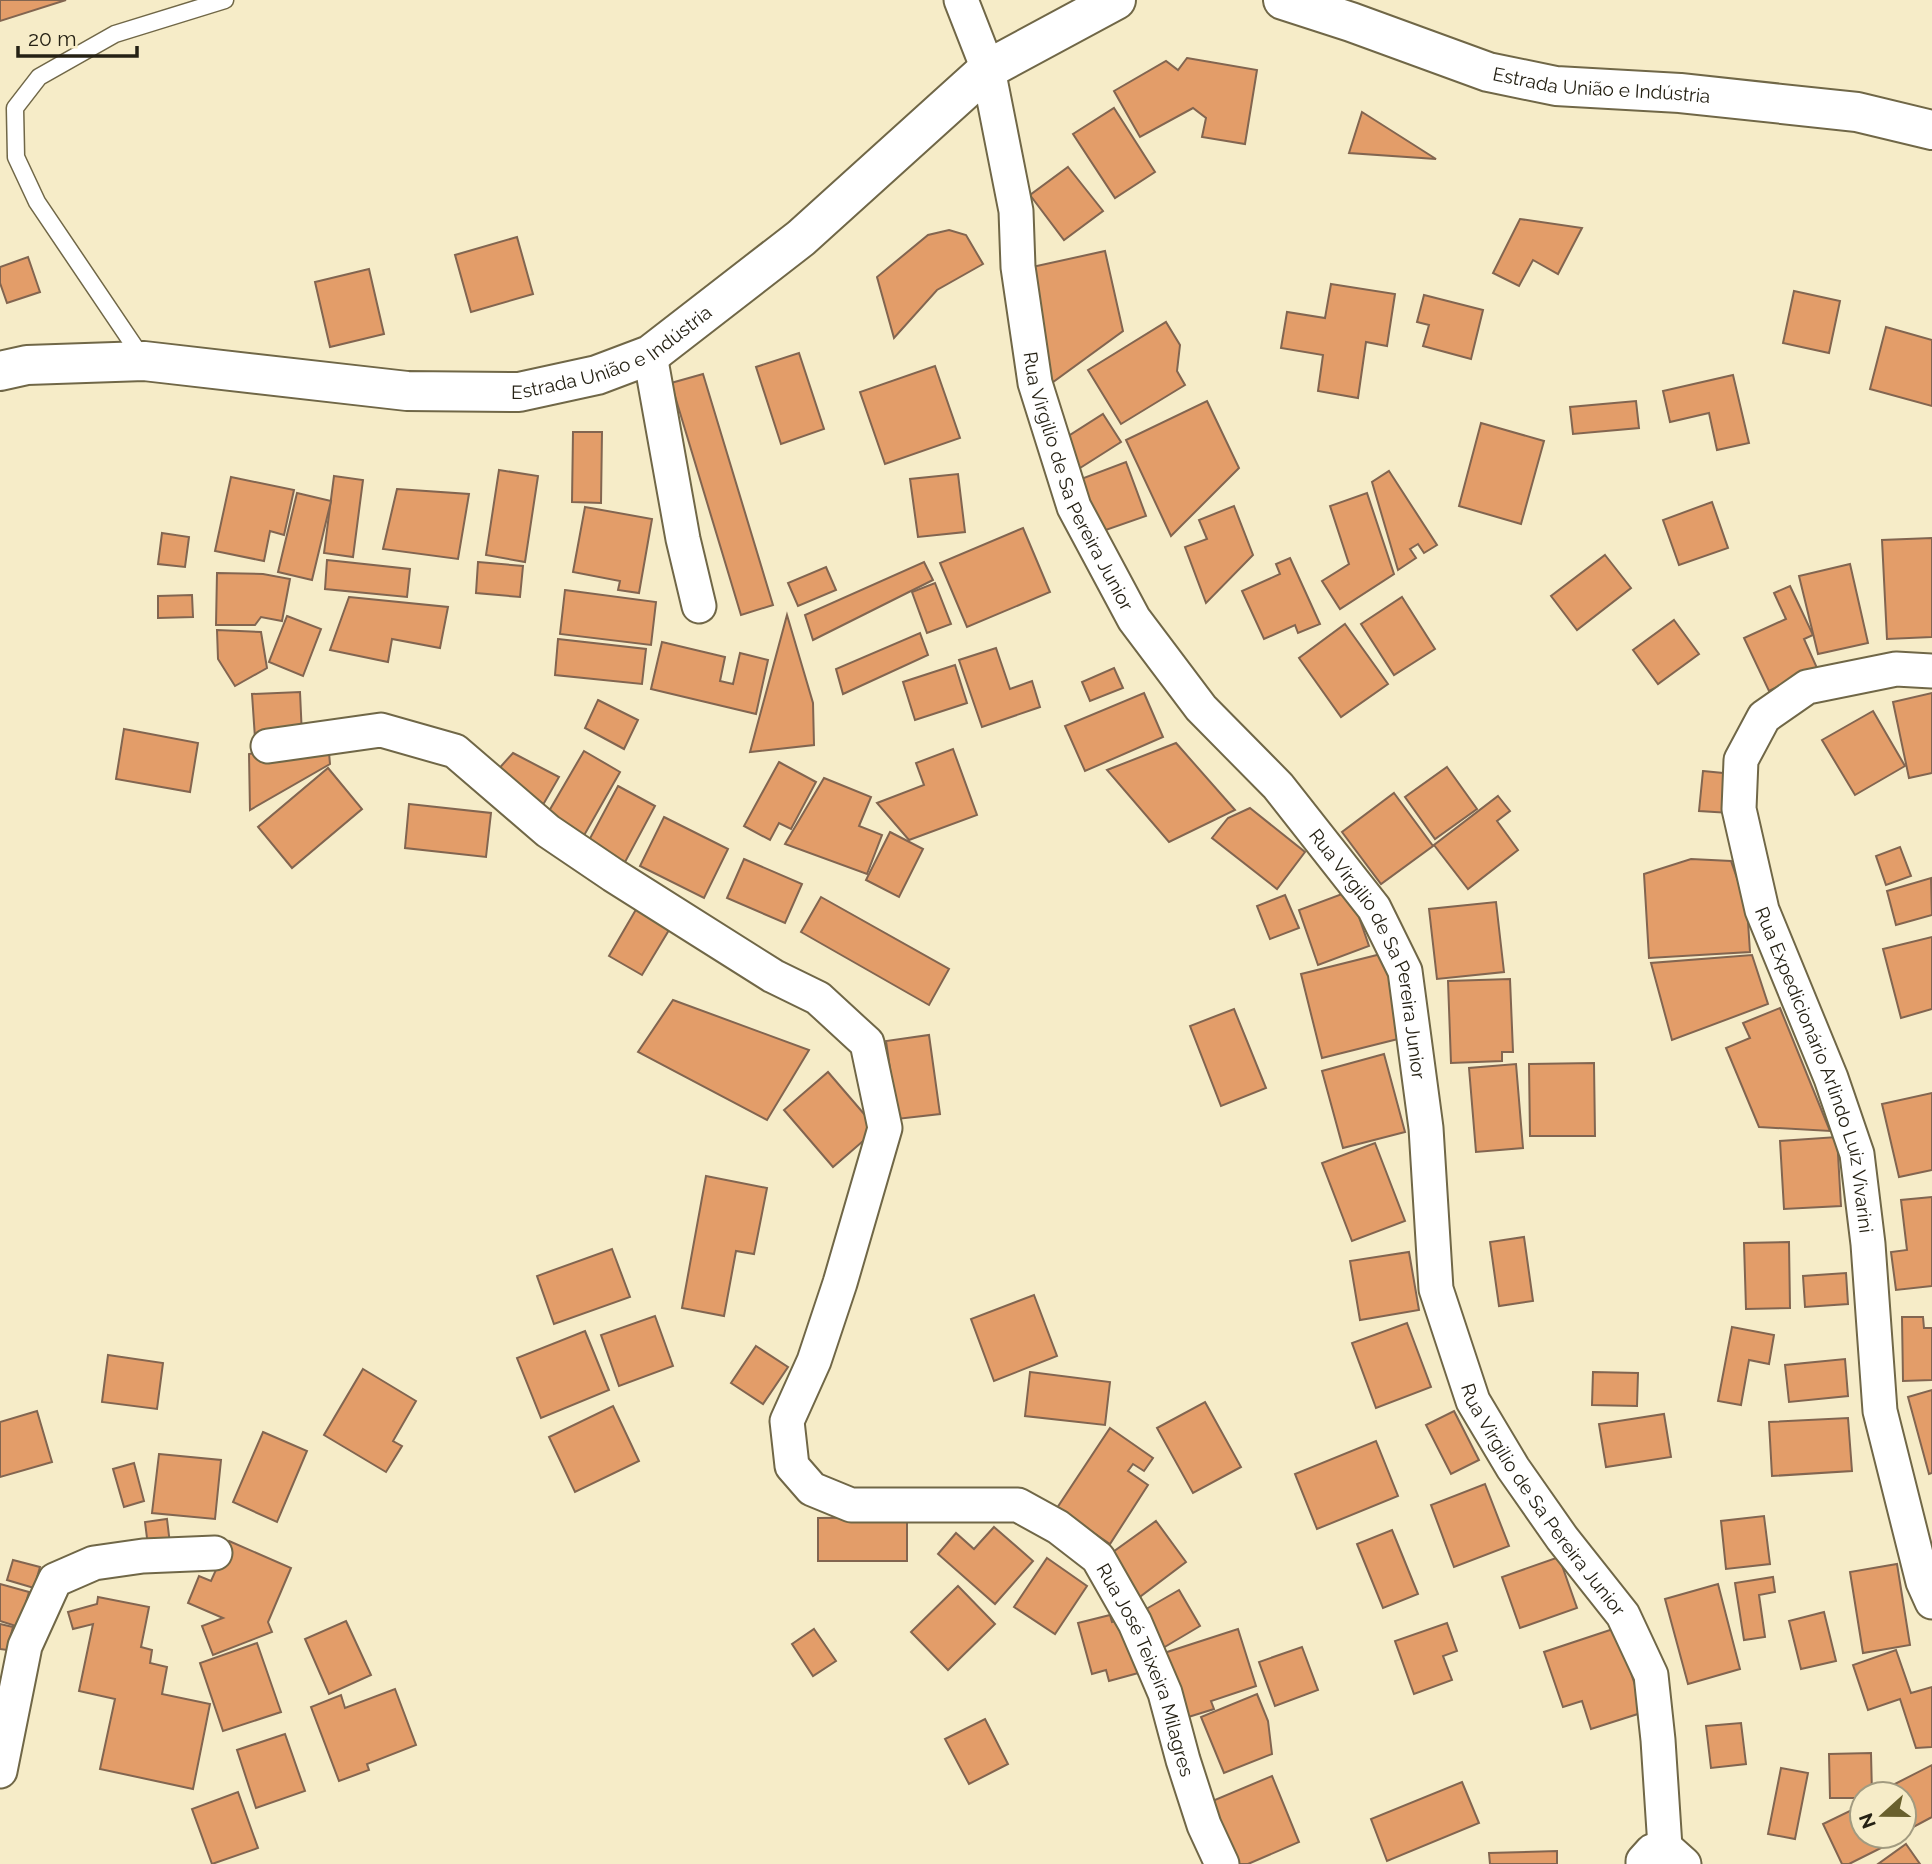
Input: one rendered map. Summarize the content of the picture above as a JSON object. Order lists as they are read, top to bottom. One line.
{"streets":{"main road":["Estrada União e Indústria"],"street":["Rua Virgilio de Sa Pereira Junior","Rua Expedicionário Arlindo Luiz Vivarini","Rua José Teixeira Milagres"]},"crossings":[["Estrada União e Indústria","Rua Virgilio de Sa Pereira Junior"]],"scale_bar":"20 m","north":"left"}
